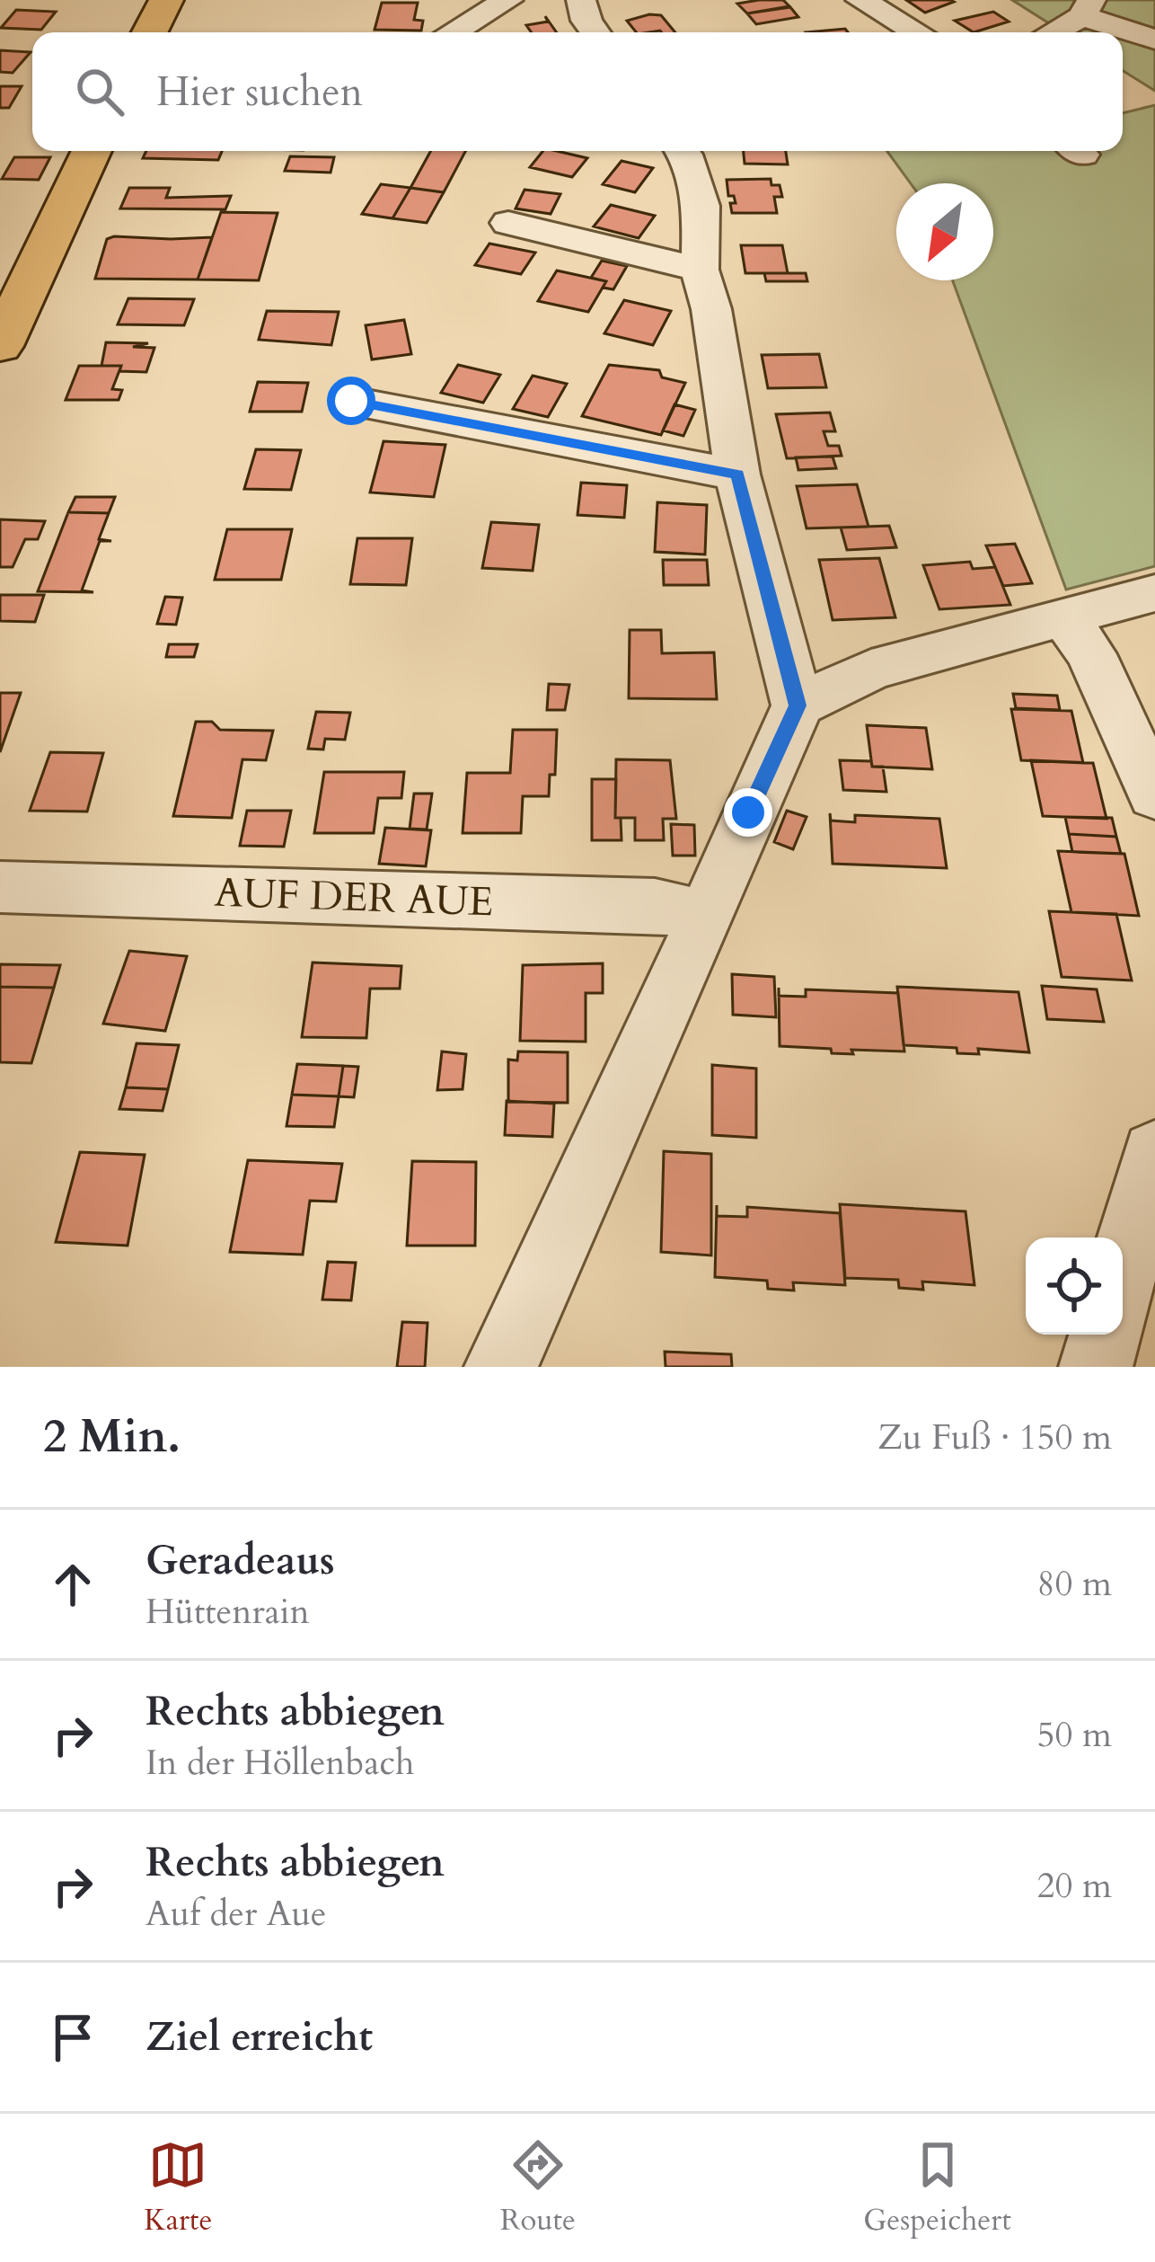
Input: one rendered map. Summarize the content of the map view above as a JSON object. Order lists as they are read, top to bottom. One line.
{"streets":{"street":["AUF DER AUE"]},"north":"bottom left","page":{"search":"Hier suchen","heading":["2 Min.","Zu Fuß · 150 m"],"list":[["Geradeaus","Hüttenrain","80 m"],["Rechts abbiegen","In der Höllenbach","50 m"],["Rechts abbiegen","Auf der Aue","20 m"],"Ziel erreicht"],"nav":["Karte","Route","Gespeichert"]}}
